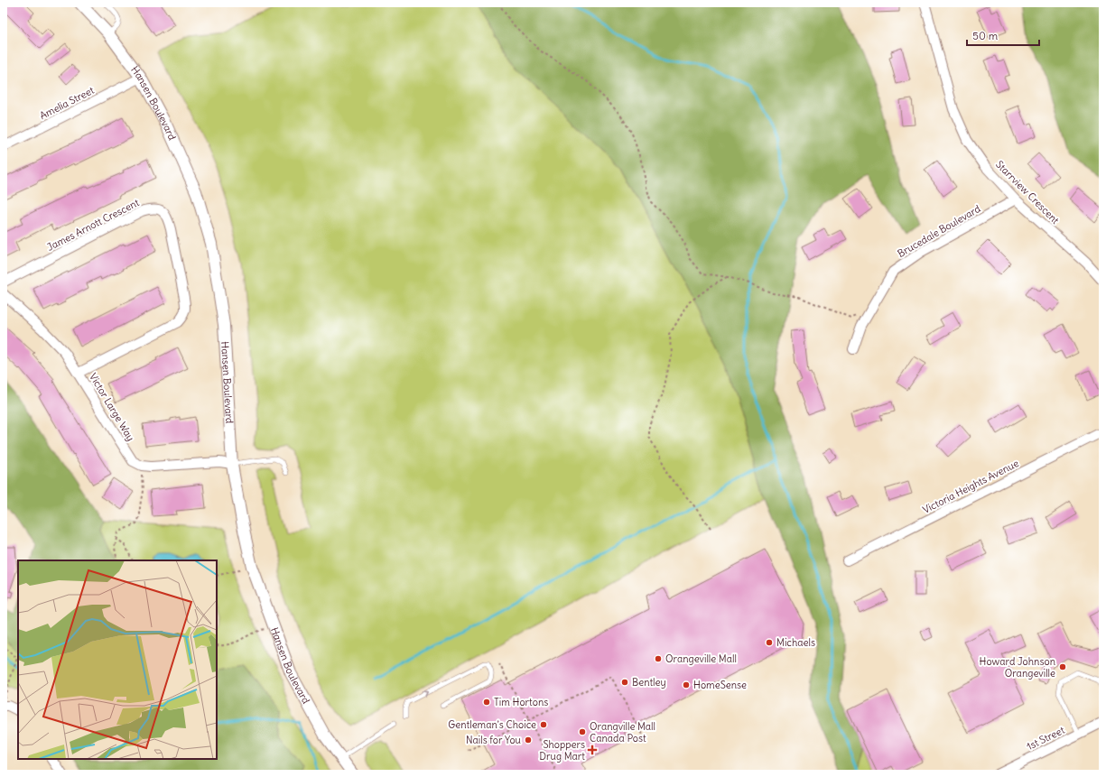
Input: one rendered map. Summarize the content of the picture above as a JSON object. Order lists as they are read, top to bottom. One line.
{"streets":{"street":["Amelia Street","Hansen Boulevard","Starrview Crescent","James Arnott Crescent","Brucedale Boulevard","Victor Large Way","Victoria Heights Avenue","1st Street"]},"crossings":[["Amelia Street","Hansen Boulevard"],["Starrview Crescent","Brucedale Boulevard"],["James Arnott Crescent","Victor Large Way"]],"places":{"other":["Michaels","Orangeville Mall","Howard Johnson Orangeville","Bentley","HomeSense","Tim Hortons","Gentleman's Choice","Orangville Mall Canada Post","Nails for You"],"health":["Shoppers Drug Mart"]},"scale_bar":"50 m"}
